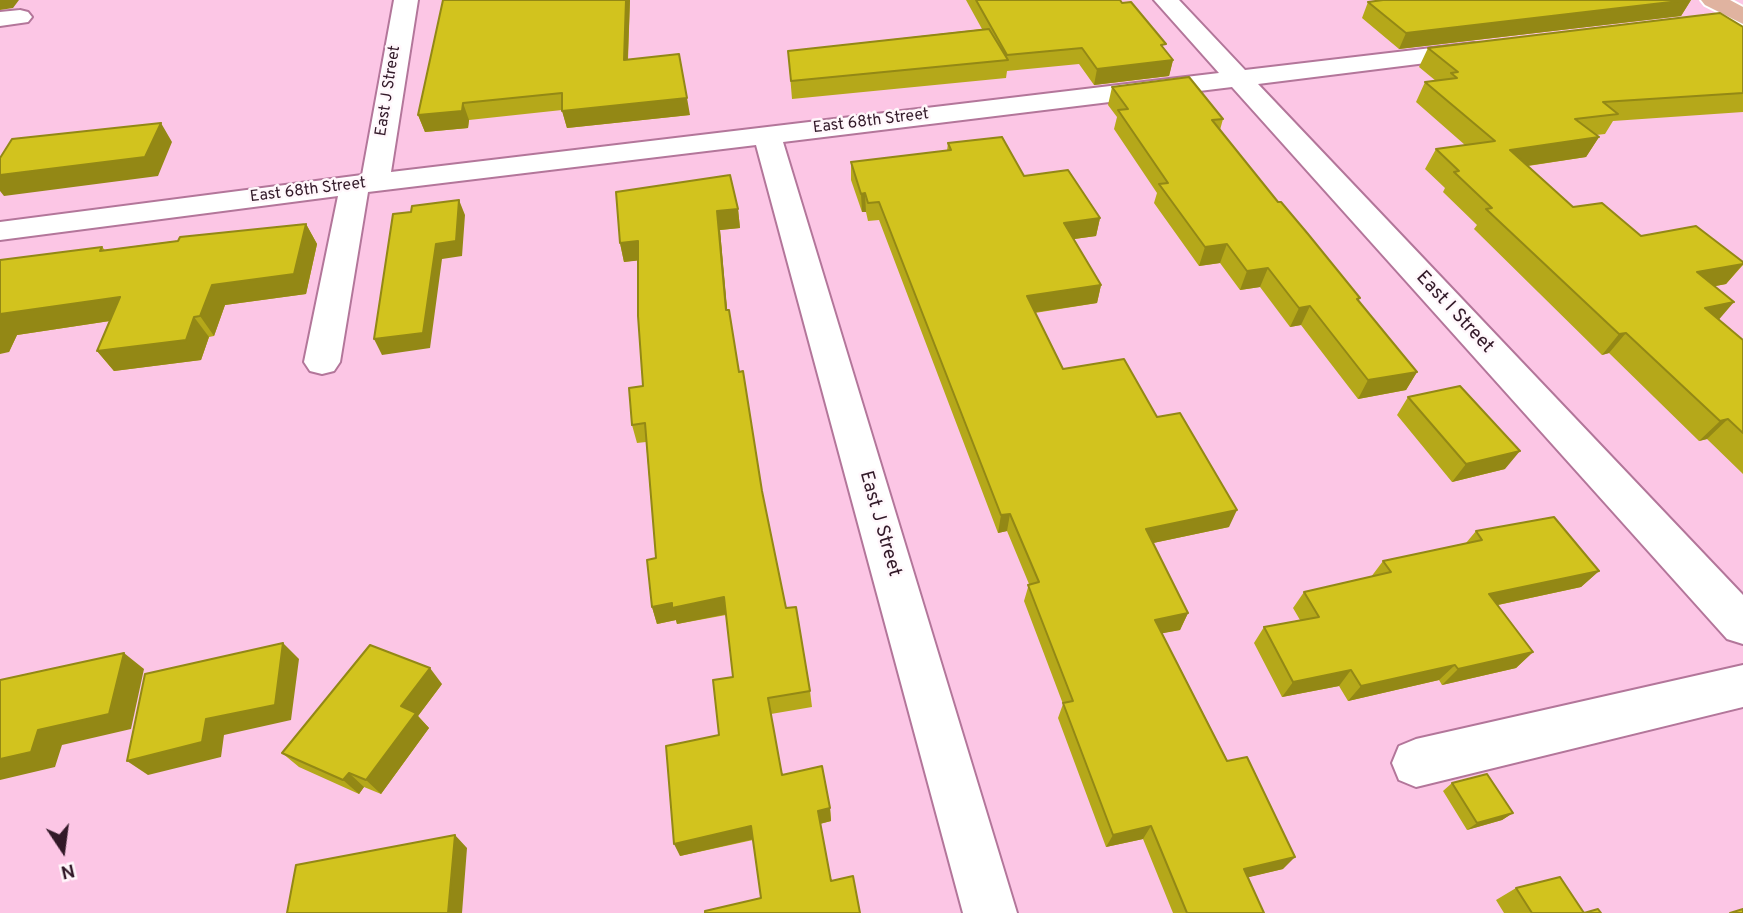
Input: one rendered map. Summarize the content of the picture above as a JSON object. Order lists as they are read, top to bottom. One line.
{"streets":{"street":["East J Street","East 68th Street","East I Street"]},"crossings":[["East J Street","East 68th Street"],["East 68th Street","East I Street"]],"north":"bottom"}
